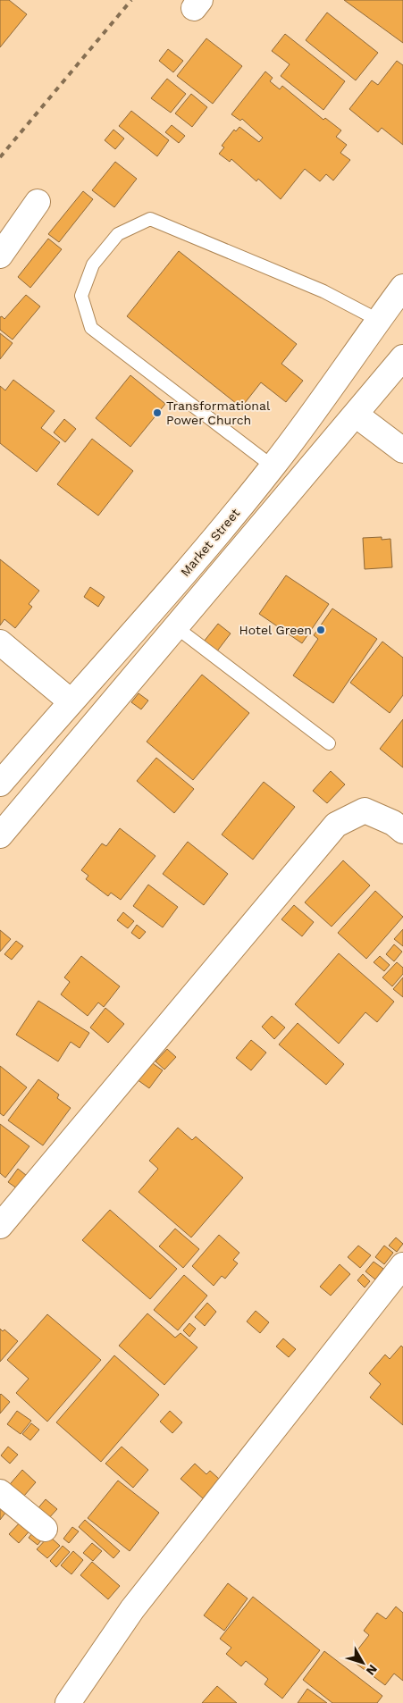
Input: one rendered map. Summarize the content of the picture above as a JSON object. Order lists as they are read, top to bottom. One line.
{"streets":{"street":["Market Street"]},"places":["Transformational Power Church","Hotel Green"],"north":"bottom right"}
